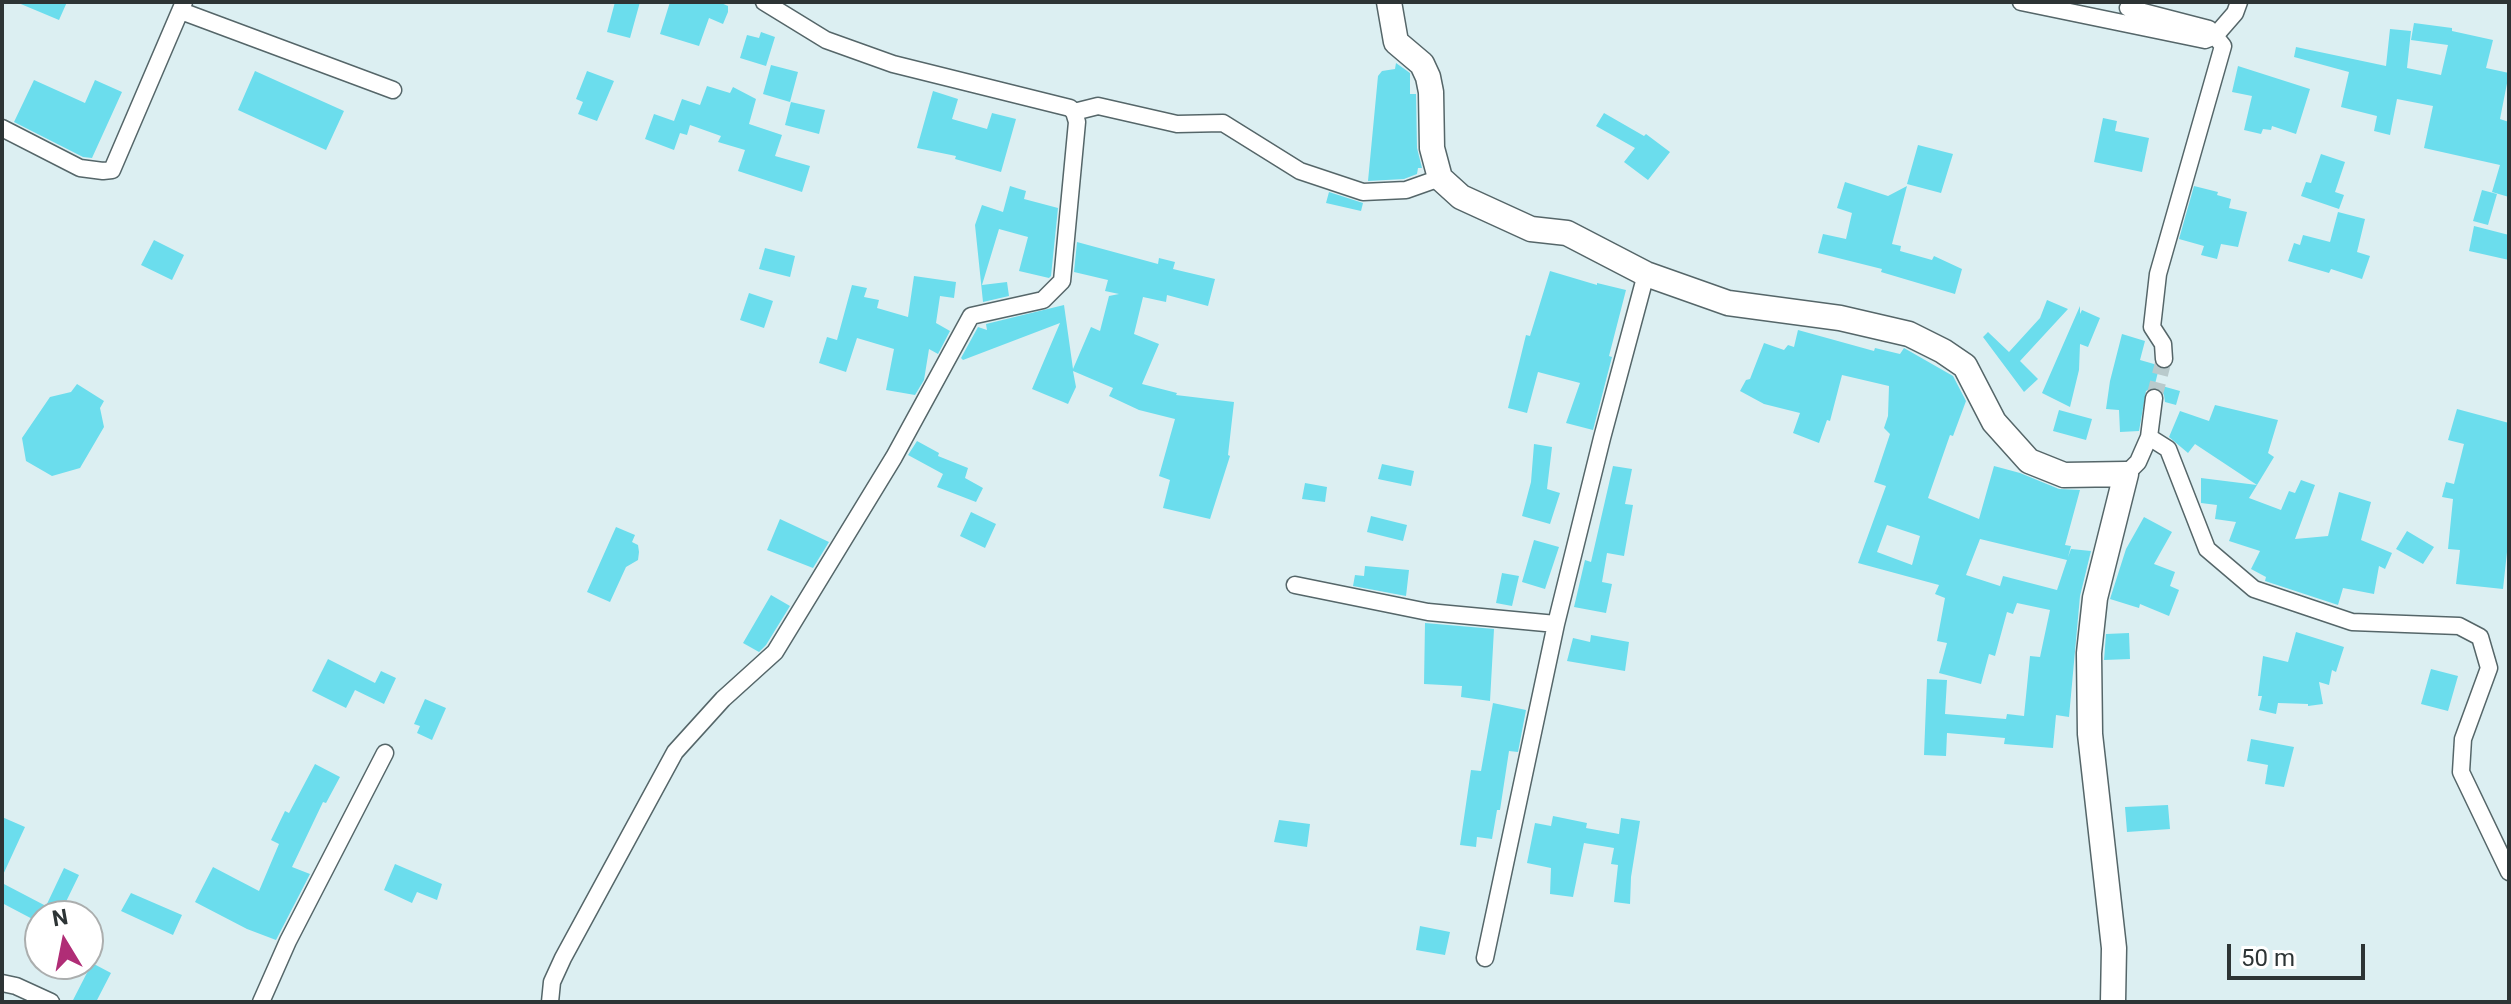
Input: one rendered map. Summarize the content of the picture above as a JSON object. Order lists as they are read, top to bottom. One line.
{"scale_bar":"50 m","north":"top"}
